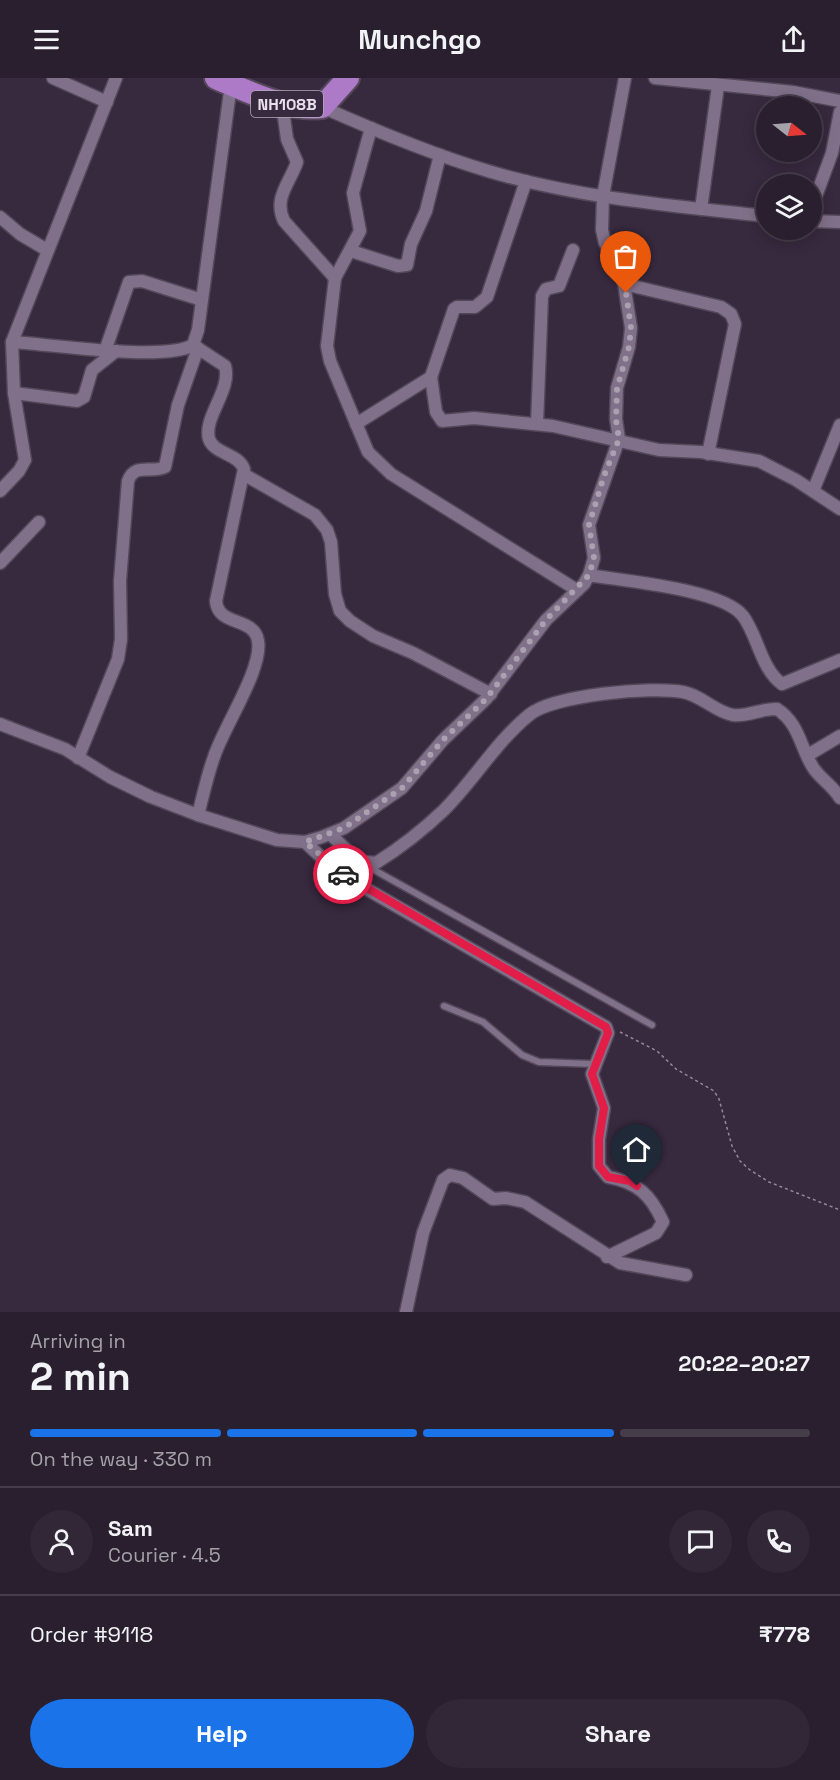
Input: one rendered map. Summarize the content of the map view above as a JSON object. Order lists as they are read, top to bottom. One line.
{"streets":{"highway":["NH108B"]},"north":"right","page":{"header":"Munchgo","heading":["2 min","Arriving in","20:22–20:27"],"panel":["Sam","Courier · 4.5","Order #9118","₹778"],"bar":"On the way · 330 m","buttons":["Help","Share"]}}
